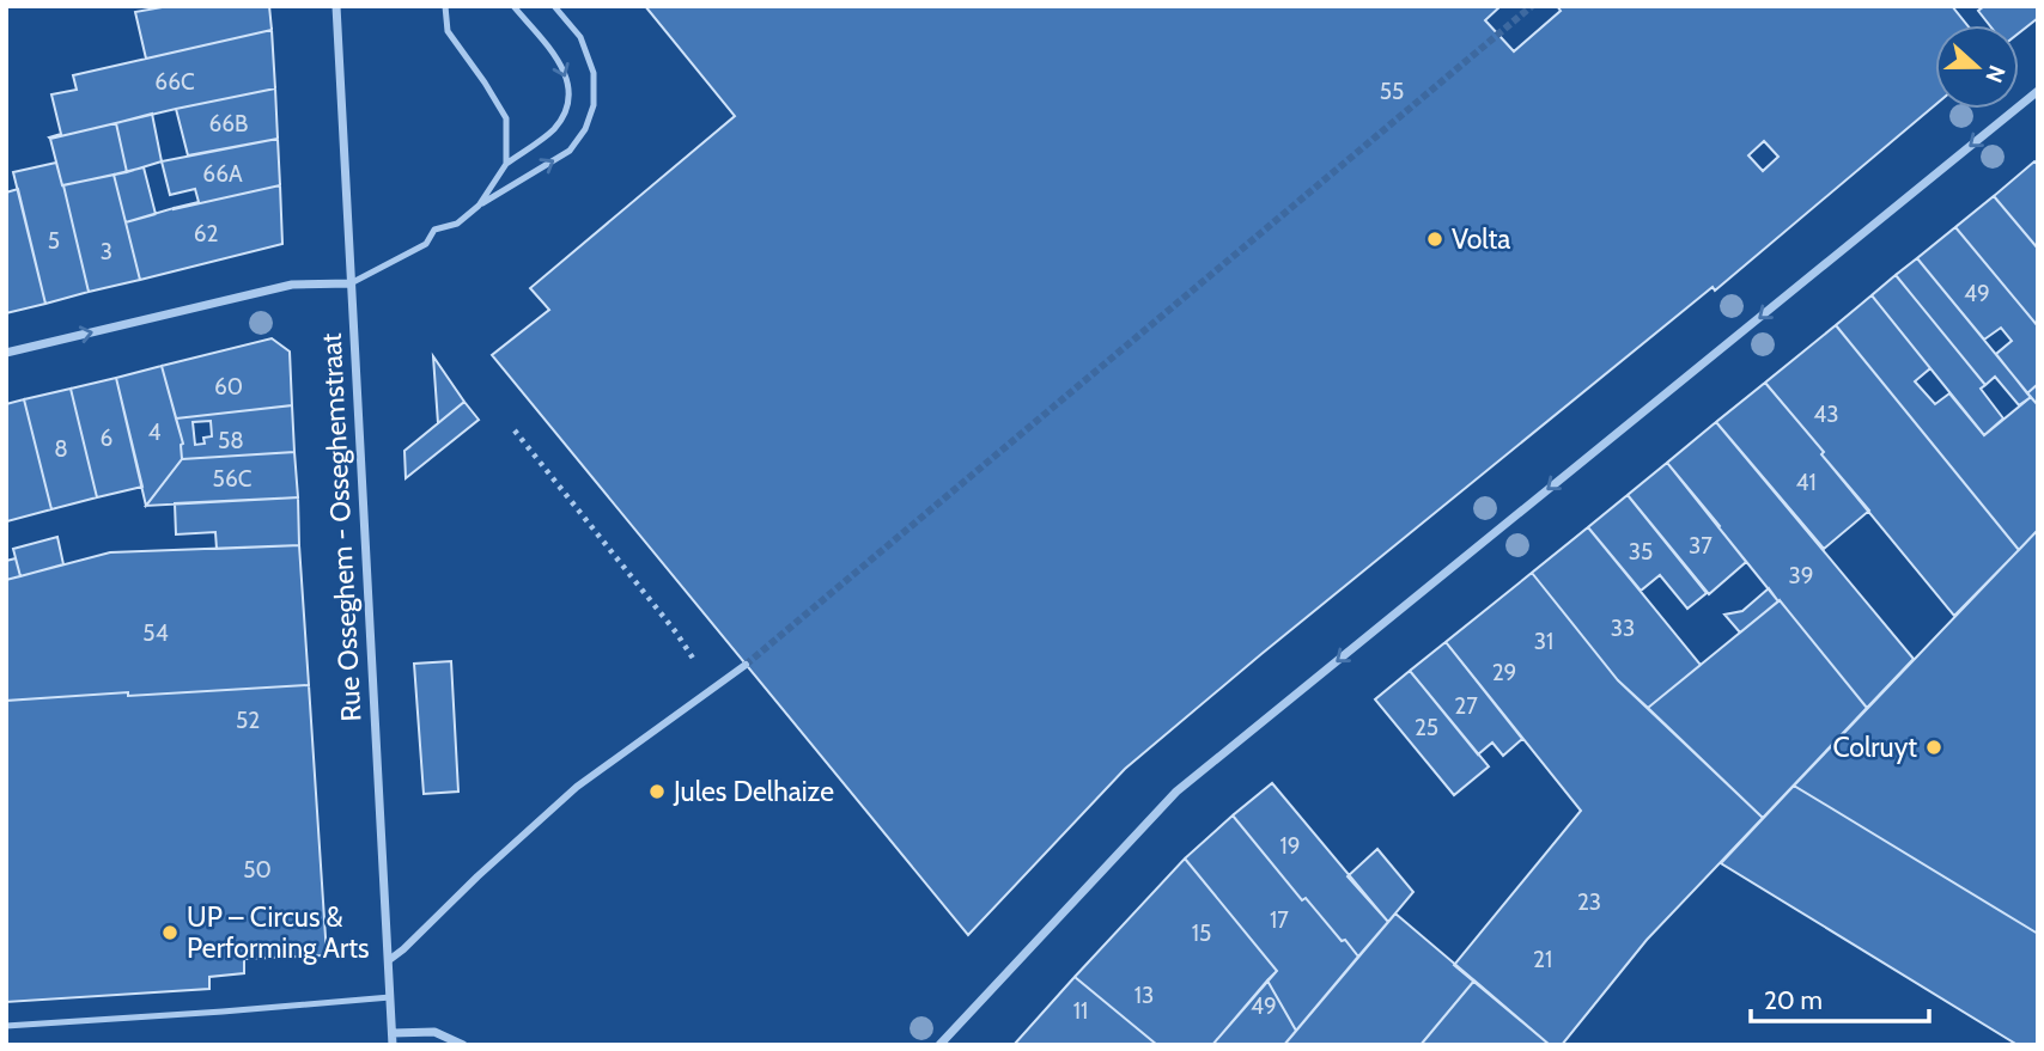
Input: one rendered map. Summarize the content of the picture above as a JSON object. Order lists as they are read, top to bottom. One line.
{"streets":{"street":["Rue Osseghem - Osseghemstraat"]},"places":["Volta","Colruyt","Jules Delhaize","UP – Circus & Performing Arts"],"house_numbers":["66C","55","66B","66A","62","5","3","49","60","43","4","6","58","8","56C","41","37","35","39","33","54","31","29","27","52","25","19","50","23","17","15","21","13","49","11"],"scale_bar":"20 m","north":"right"}
